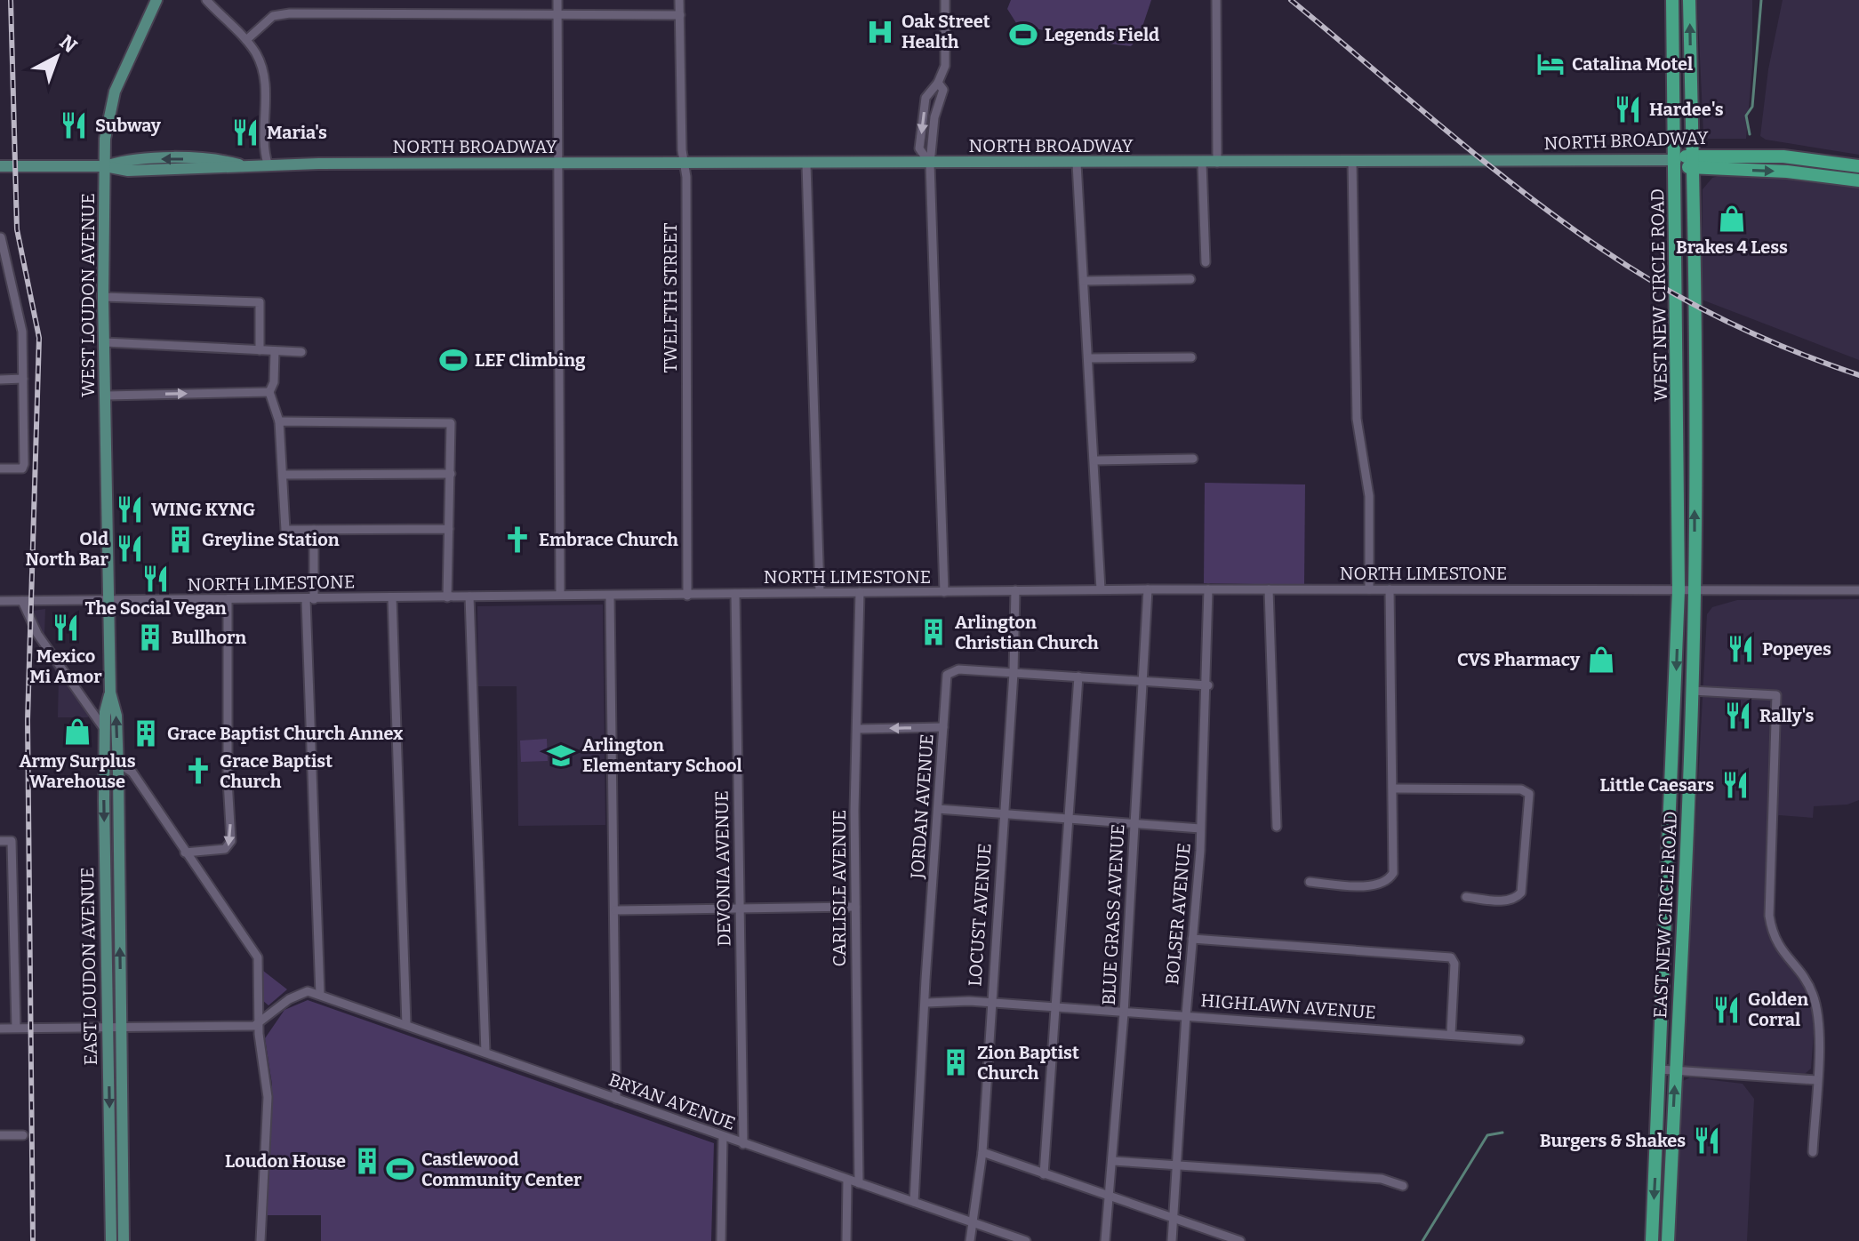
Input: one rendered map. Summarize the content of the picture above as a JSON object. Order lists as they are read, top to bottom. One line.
{"streets":{"highway":["NORTH BROADWAY","WEST NEW CIRCLE ROAD","EAST NEW CIRCLE ROAD"],"main road":["WEST LOUDON AVENUE","EAST LOUDON AVENUE"],"street":["TWELFTH STREET","NORTH LIMESTONE","JORDAN AVENUE","DEVONIA AVENUE","CARLISLE AVENUE","BOLSER AVENUE","LOCUST AVENUE","BLUE GRASS AVENUE","HIGHLAWN AVENUE","BRYAN AVENUE"]},"crossings":[["NORTH BROADWAY","WEST LOUDON AVENUE"],["NORTH BROADWAY","WEST NEW CIRCLE ROAD"],["NORTH BROADWAY","TWELFTH STREET"],["WEST LOUDON AVENUE","NORTH LIMESTONE"],["WEST LOUDON AVENUE","EAST LOUDON AVENUE"],["WEST NEW CIRCLE ROAD","NORTH LIMESTONE"],["WEST NEW CIRCLE ROAD","EAST NEW CIRCLE ROAD"],["TWELFTH STREET","NORTH LIMESTONE"],["NORTH LIMESTONE","DEVONIA AVENUE"],["NORTH LIMESTONE","CARLISLE AVENUE"],["NORTH LIMESTONE","BOLSER AVENUE"],["NORTH LIMESTONE","LOCUST AVENUE"],["NORTH LIMESTONE","BLUE GRASS AVENUE"],["NORTH LIMESTONE","EAST NEW CIRCLE ROAD"],["NORTH LIMESTONE","EAST LOUDON AVENUE"],["JORDAN AVENUE","BOLSER AVENUE"],["JORDAN AVENUE","LOCUST AVENUE"],["JORDAN AVENUE","BLUE GRASS AVENUE"],["JORDAN AVENUE","HIGHLAWN AVENUE"],["JORDAN AVENUE","BRYAN AVENUE"],["DEVONIA AVENUE","BRYAN AVENUE"],["CARLISLE AVENUE","BRYAN AVENUE"],["BOLSER AVENUE","HIGHLAWN AVENUE"],["LOCUST AVENUE","HIGHLAWN AVENUE"],["LOCUST AVENUE","BRYAN AVENUE"],["BLUE GRASS AVENUE","HIGHLAWN AVENUE"]],"places":{"hospital":["Oak Street Health"],"sports":["Legends Field","LEF Climbing","Castlewood Community Center"],"hotel":["Catalina Motel"],"restaurant":["Hardee's","Subway","Maria's","WING KYNG","Old North Bar","The Social Vegan","Mexico Mi Amor","Popeyes","Rally's","Little Caesars","Golden Corral","Burgers & Shakes"],"shop":["Brakes 4 Less","CVS Pharmacy","Army Surplus Warehouse"],"building":["Greyline Station","Arlington Christian Church","Bullhorn","Grace Baptist Church Annex","Zion Baptist Church","Loudon House"],"church":["Embrace Church","Grace Baptist Church"],"school or university":["Arlington Elementary School"]},"north":"top right"}
